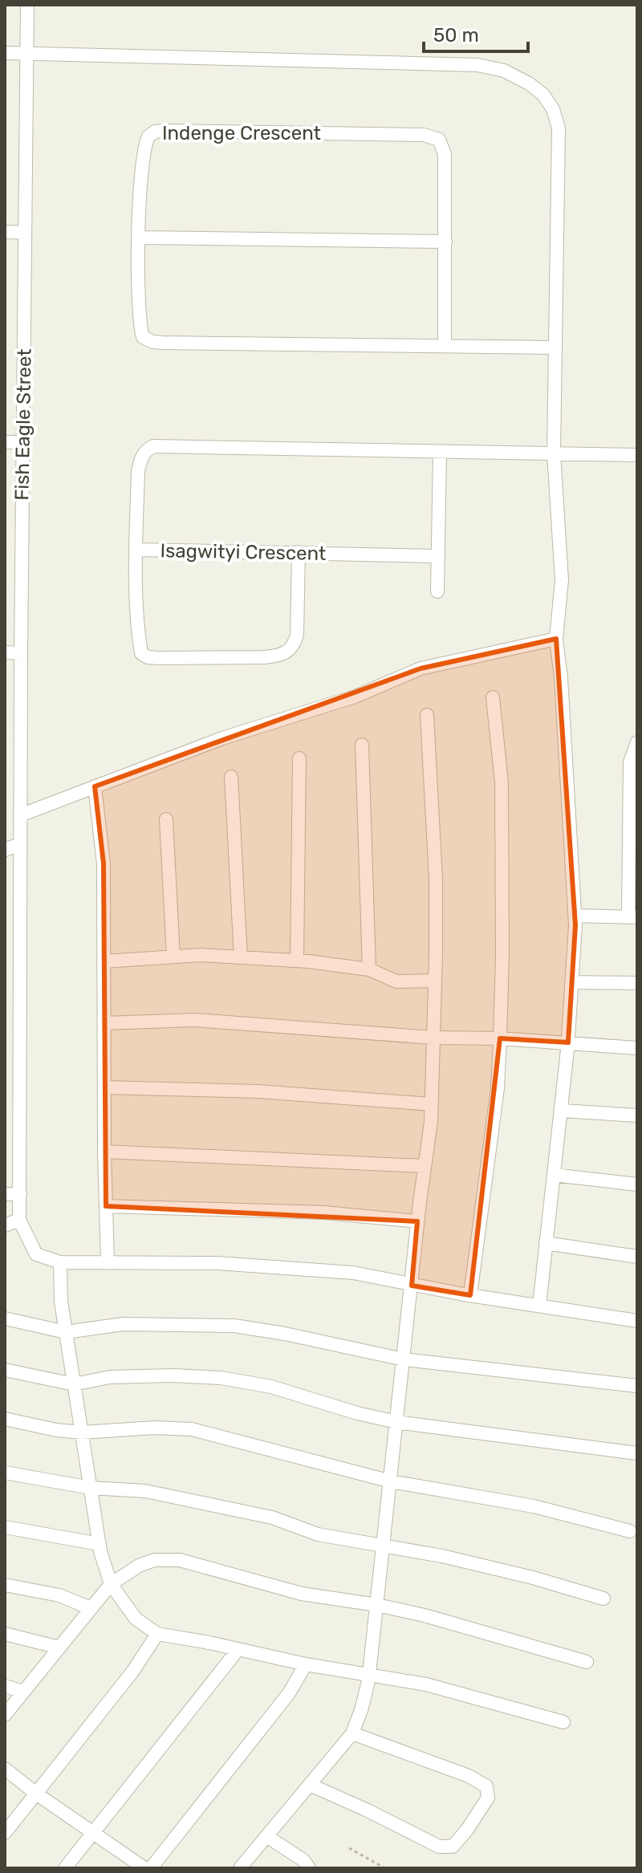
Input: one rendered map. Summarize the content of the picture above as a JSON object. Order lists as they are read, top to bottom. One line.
{"streets":{"street":["Indenge Crescent","Fish Eagle Street","Isagwityi Crescent"]},"scale_bar":"50 m"}
